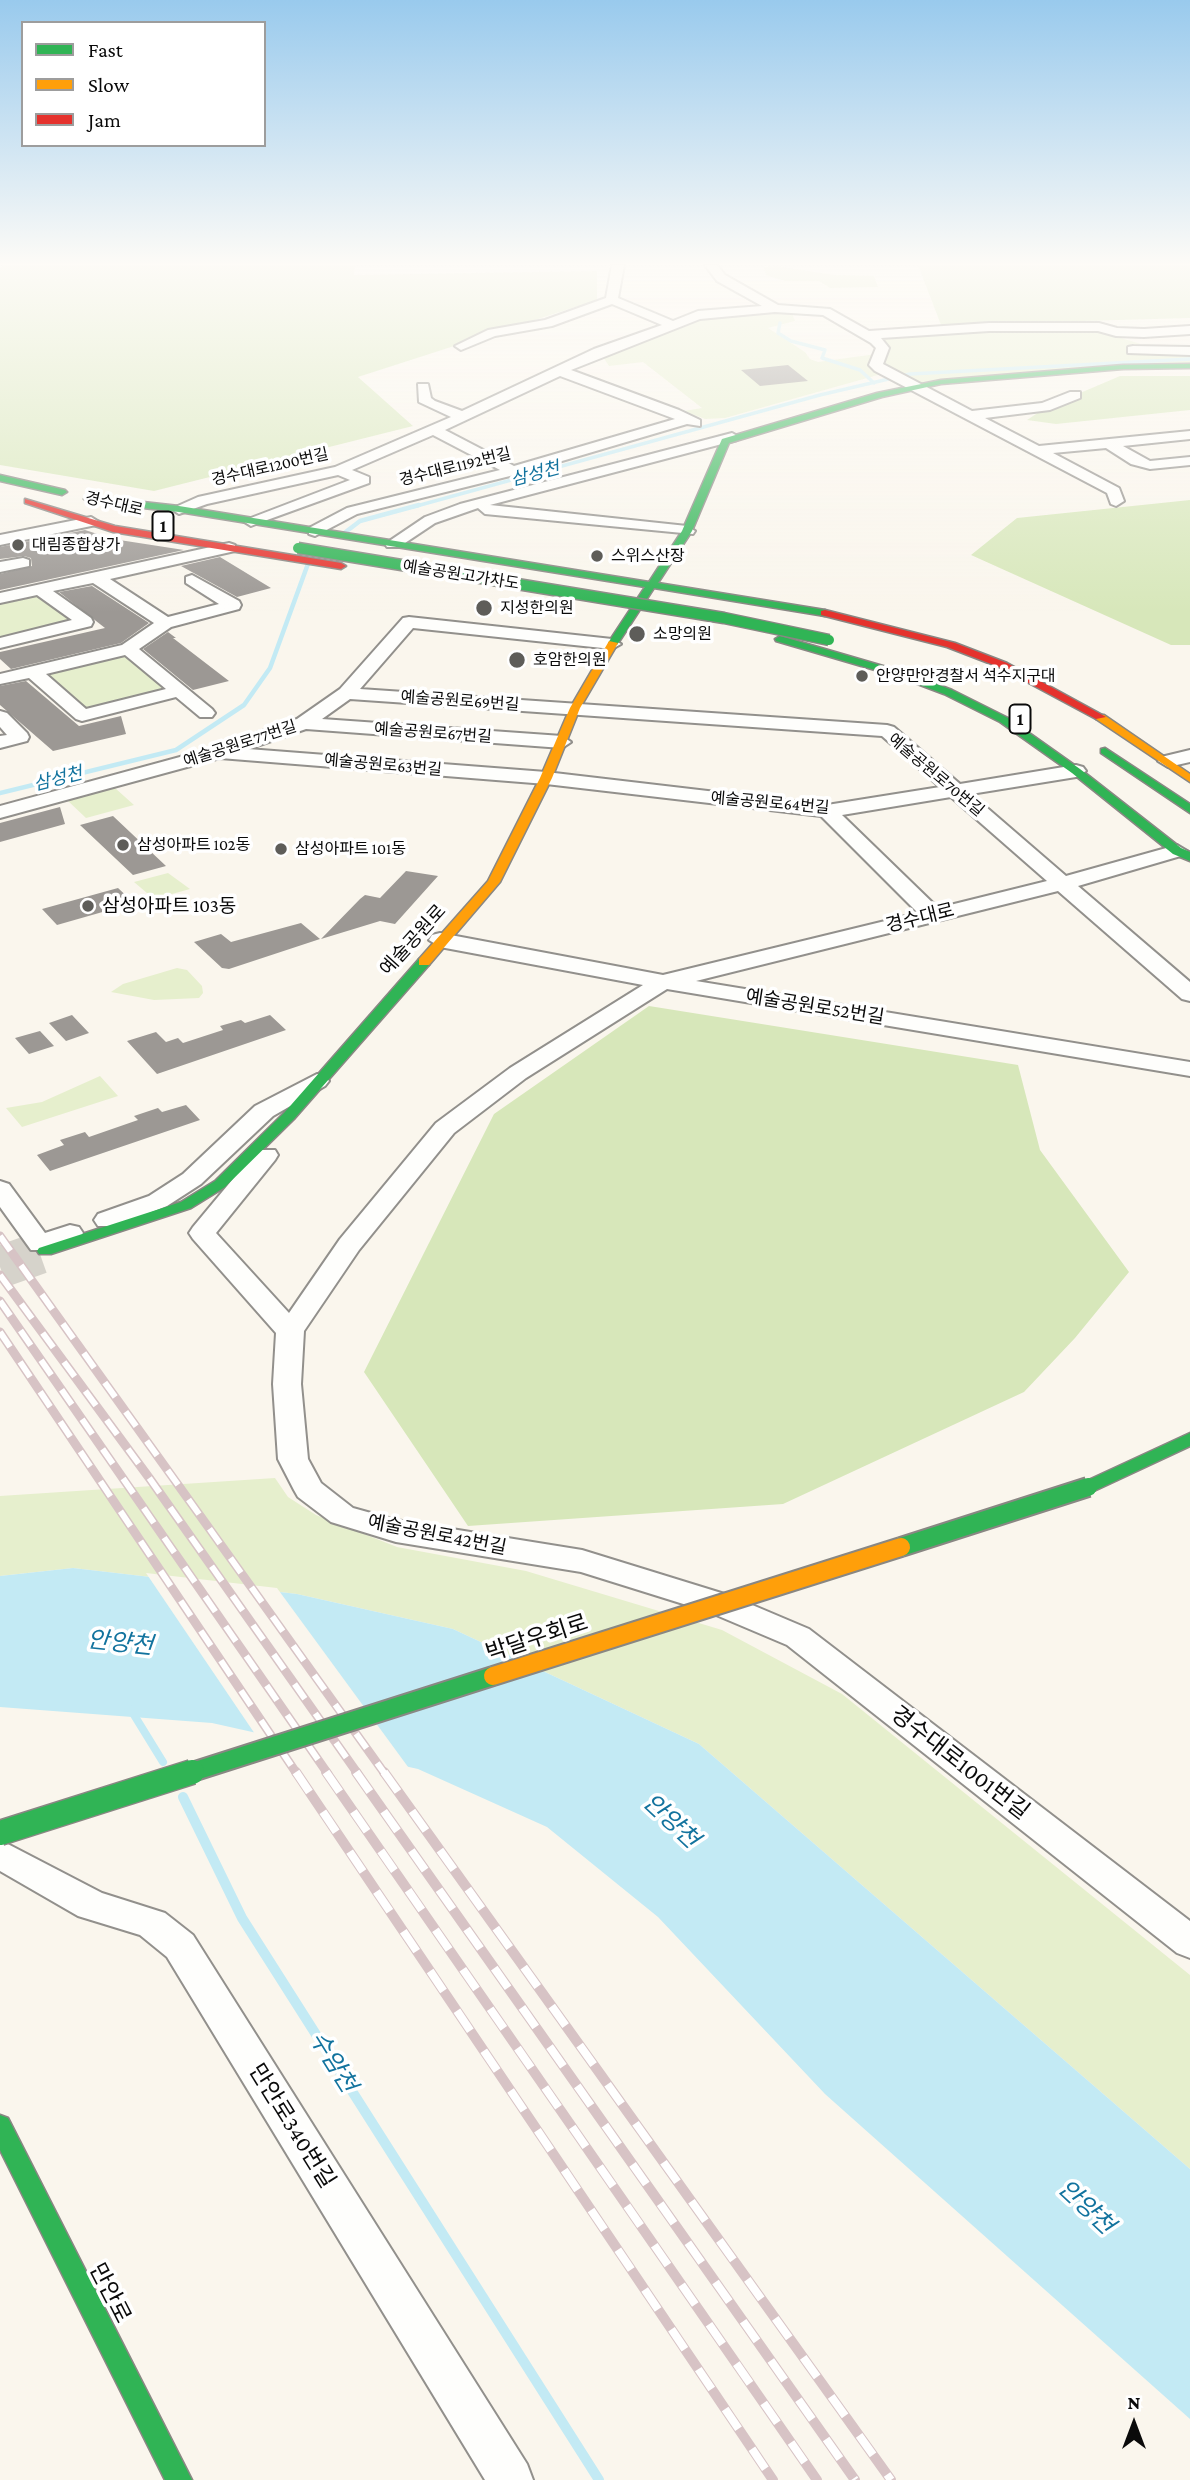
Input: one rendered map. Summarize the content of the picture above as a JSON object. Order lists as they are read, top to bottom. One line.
{"streets":{"main road":["경수대로","1","예술공원고가차도","예술공원로","박달우회로","만안로"],"street":["경수대로1200번길","경수대로1192번길","예술공원로69번길","예술공원로67번길","예술공원로77번길","예술공원로63번길","예술공원로70번길","예술공원로64번길","예술공원로52번길","예술공원로42번길","경수대로1001번길","만안로340번길"]},"crossings":[["경수대로1192번길","경수대로"],["경수대로1192번길","예술공원고가차도"],["경수대로","예술공원고가차도"],["경수대로","예술공원로70번길"],["경수대로","예술공원로52번길"],["1","예술공원고가차도"],["예술공원로69번길","예술공원로77번길"],["예술공원로69번길","예술공원로70번길"],["예술공원로69번길","예술공원로"],["예술공원로67번길","예술공원로77번길"],["예술공원로67번길","예술공원로"],["예술공원로77번길","예술공원로63번길"],["예술공원로77번길","예술공원로"],["예술공원로63번길","예술공원로64번길"],["예술공원로63번길","예술공원로"],["예술공원로70번길","예술공원로64번길"],["예술공원로70번길","예술공원로"],["예술공원로64번길","예술공원로"],["예술공원로","예술공원로52번길"],["예술공원로42번길","경수대로1001번길"]],"water":["삼성천","안양천","수암천"],"places":["대림종합상가","스위스산장","지성한의원","소망의원","호암한의원","안양만안경찰서 석수지구대","삼성아파트 102동","삼성아파트 101동","삼성아파트 103동"],"legend":["Fast","Slow","Jam"],"north":"top"}
